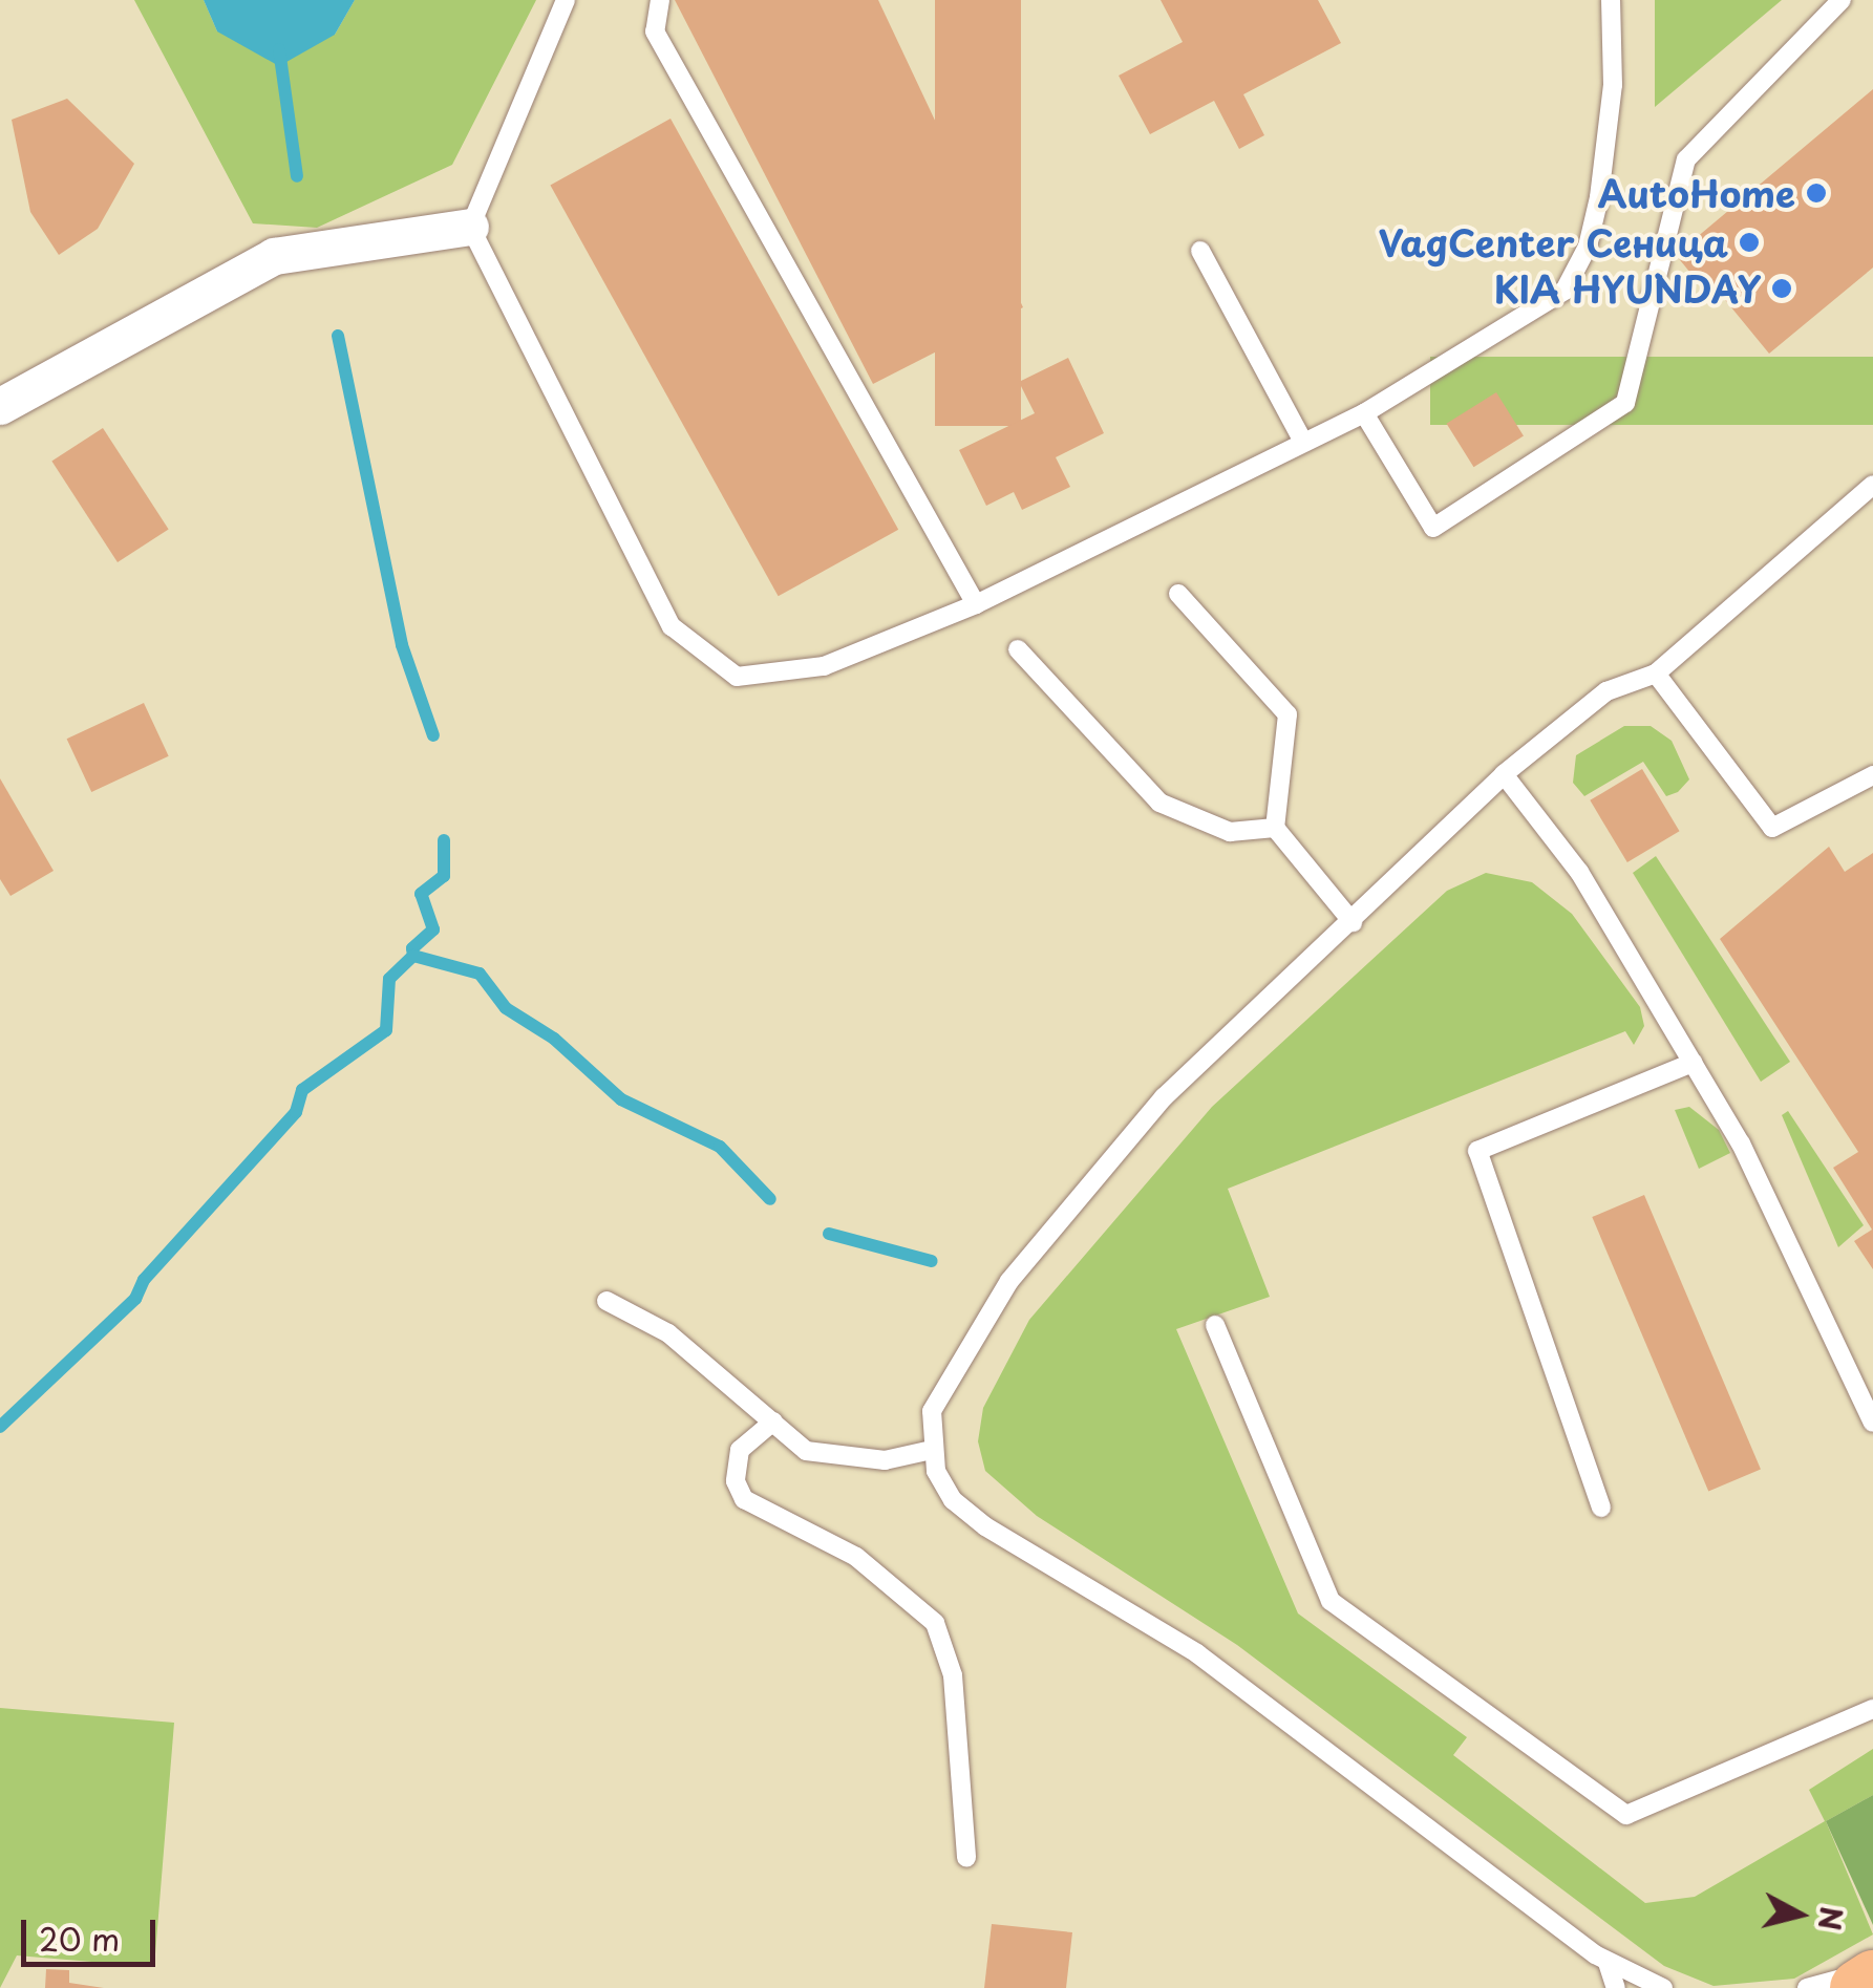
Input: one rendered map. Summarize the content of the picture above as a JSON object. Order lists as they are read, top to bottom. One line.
{"places":["AutoHome","VagCenter Сеница","KIA HYUNDAY"],"scale_bar":"20 m","north":"right"}
